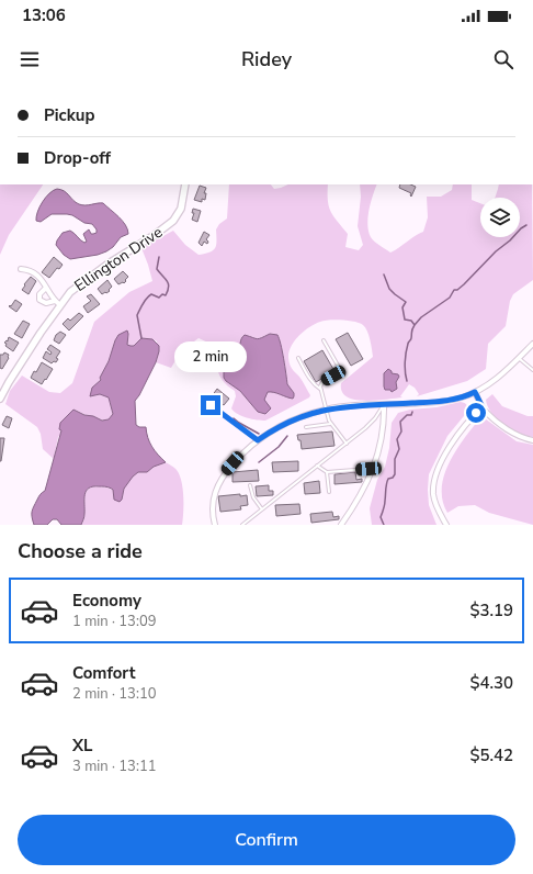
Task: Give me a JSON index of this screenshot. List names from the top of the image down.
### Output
{
  "streets": {
    "street": ["Ellington Drive"]
  },
  "page": {
    "status": "13:06",
    "header": "Ridey",
    "banner": ["Pickup", "Drop-off"],
    "bubble": "2 min",
    "heading": "Choose a ride",
    "list": [
      {
        "name": "Economy",
        "note": "1 min · 13:09",
        "value": "$3.19"
      },
      {
        "name": "Comfort",
        "note": "2 min · 13:10",
        "value": "$4.30"
      },
      {
        "name": "XL",
        "note": "3 min · 13:11",
        "value": "$5.42"
      }
    ],
    "buttons": "Confirm"
  }
}
